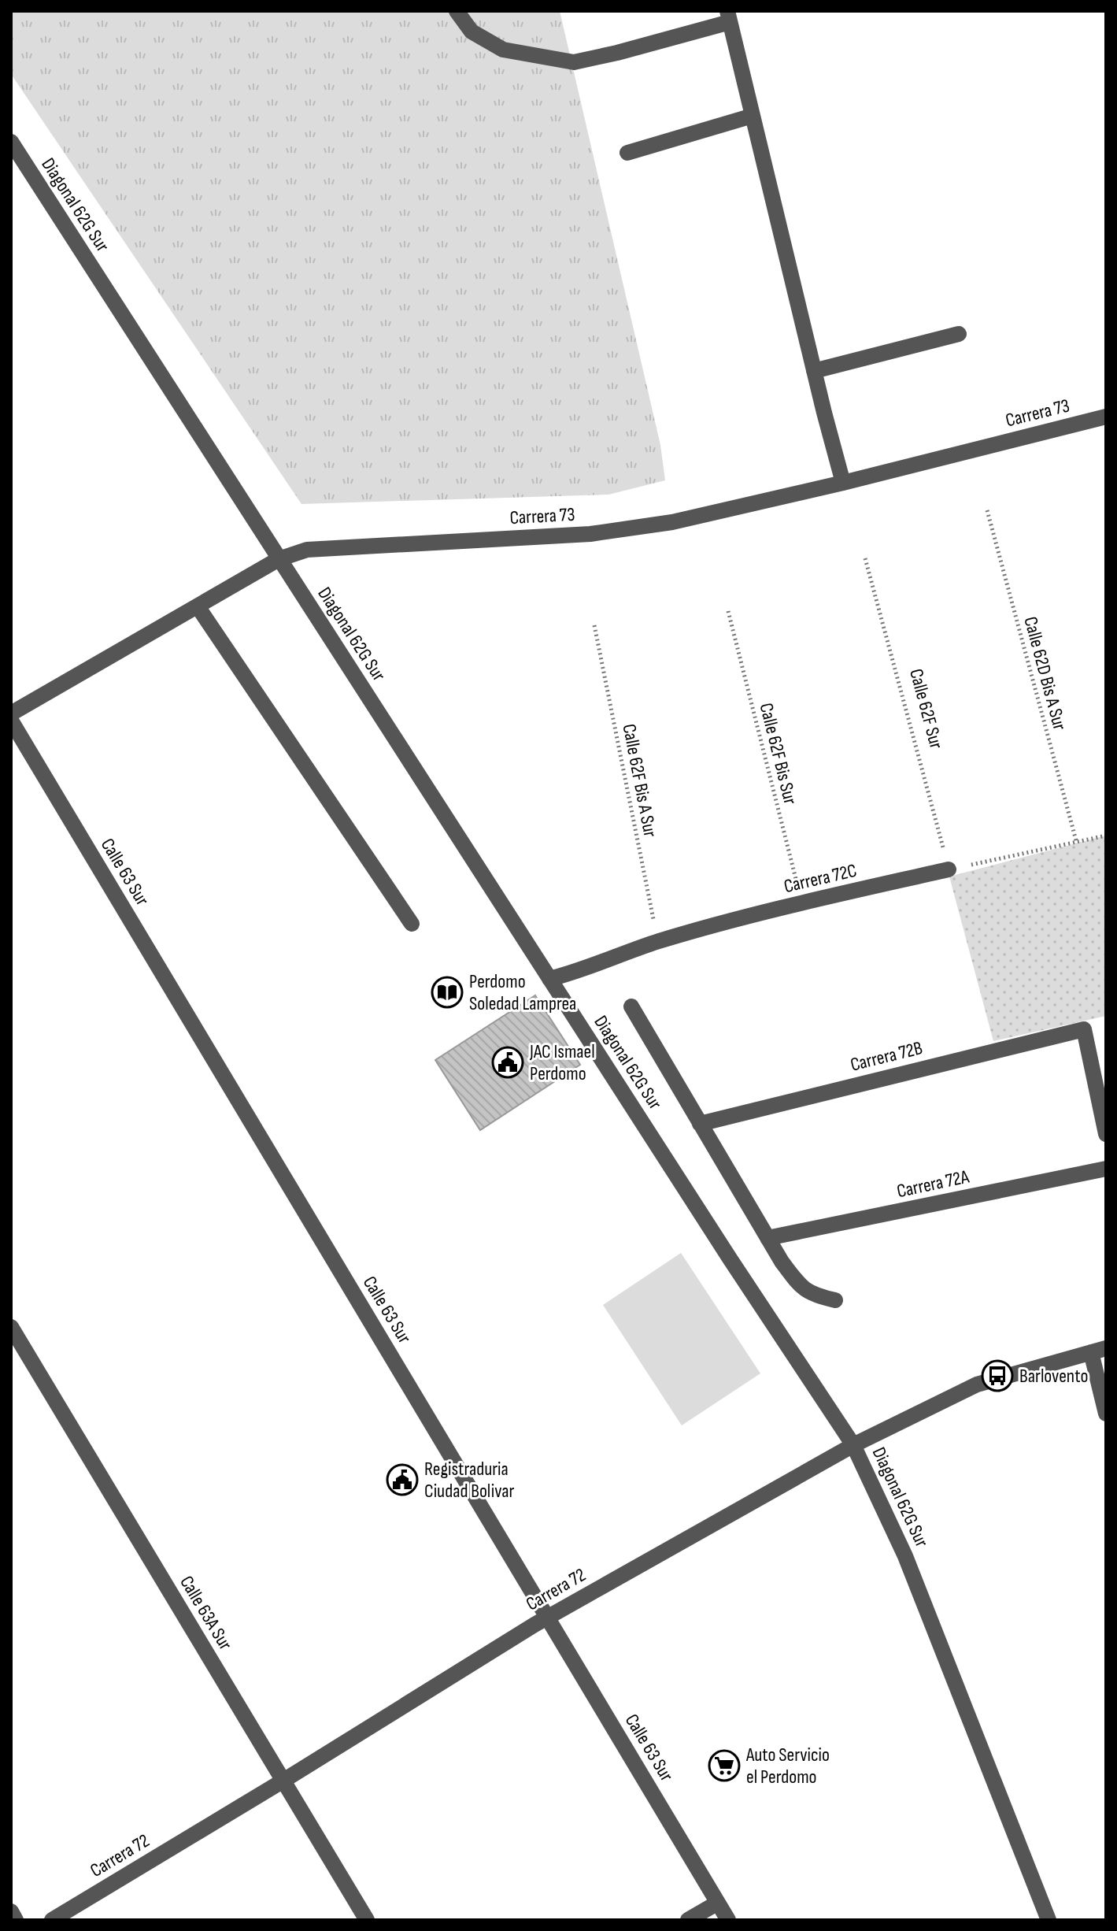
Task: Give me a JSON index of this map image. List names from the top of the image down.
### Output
{
  "streets": {
    "street": [
      "Diagonal 62G Sur",
      "Carrera 73",
      "Calle 63 Sur",
      "Carrera 72C",
      "Carrera 72B",
      "Carrera 72A",
      "Carrera 72",
      "Calle 63A Sur"
    ],
    "path": [
      "Calle 62D Bis A Sur",
      "Calle 62F Sur",
      "Calle 62F Bis Sur",
      "Calle 62F Bis A Sur"
    ]
  },
  "crossings": [
    ["Diagonal 62G Sur", "Carrera 73"],
    ["Diagonal 62G Sur", "Carrera 72C"],
    ["Diagonal 62G Sur", "Carrera 72"],
    ["Calle 62F Sur", "Carrera 72C"],
    ["Calle 62F Bis Sur", "Carrera 72C"],
    ["Calle 62F Bis A Sur", "Carrera 72C"],
    ["Calle 63 Sur", "Carrera 72"],
    ["Carrera 72", "Calle 63A Sur"]
  ],
  "places": {
    "library": ["Perdomo Soledad Lamprea"],
    "public building": ["JAC Ismael Perdomo", "Registraduria Ciudad Bolivar"],
    "bus stop": ["Barlovento"],
    "supermarket": ["Auto Servicio el Perdomo"]
  }
}
